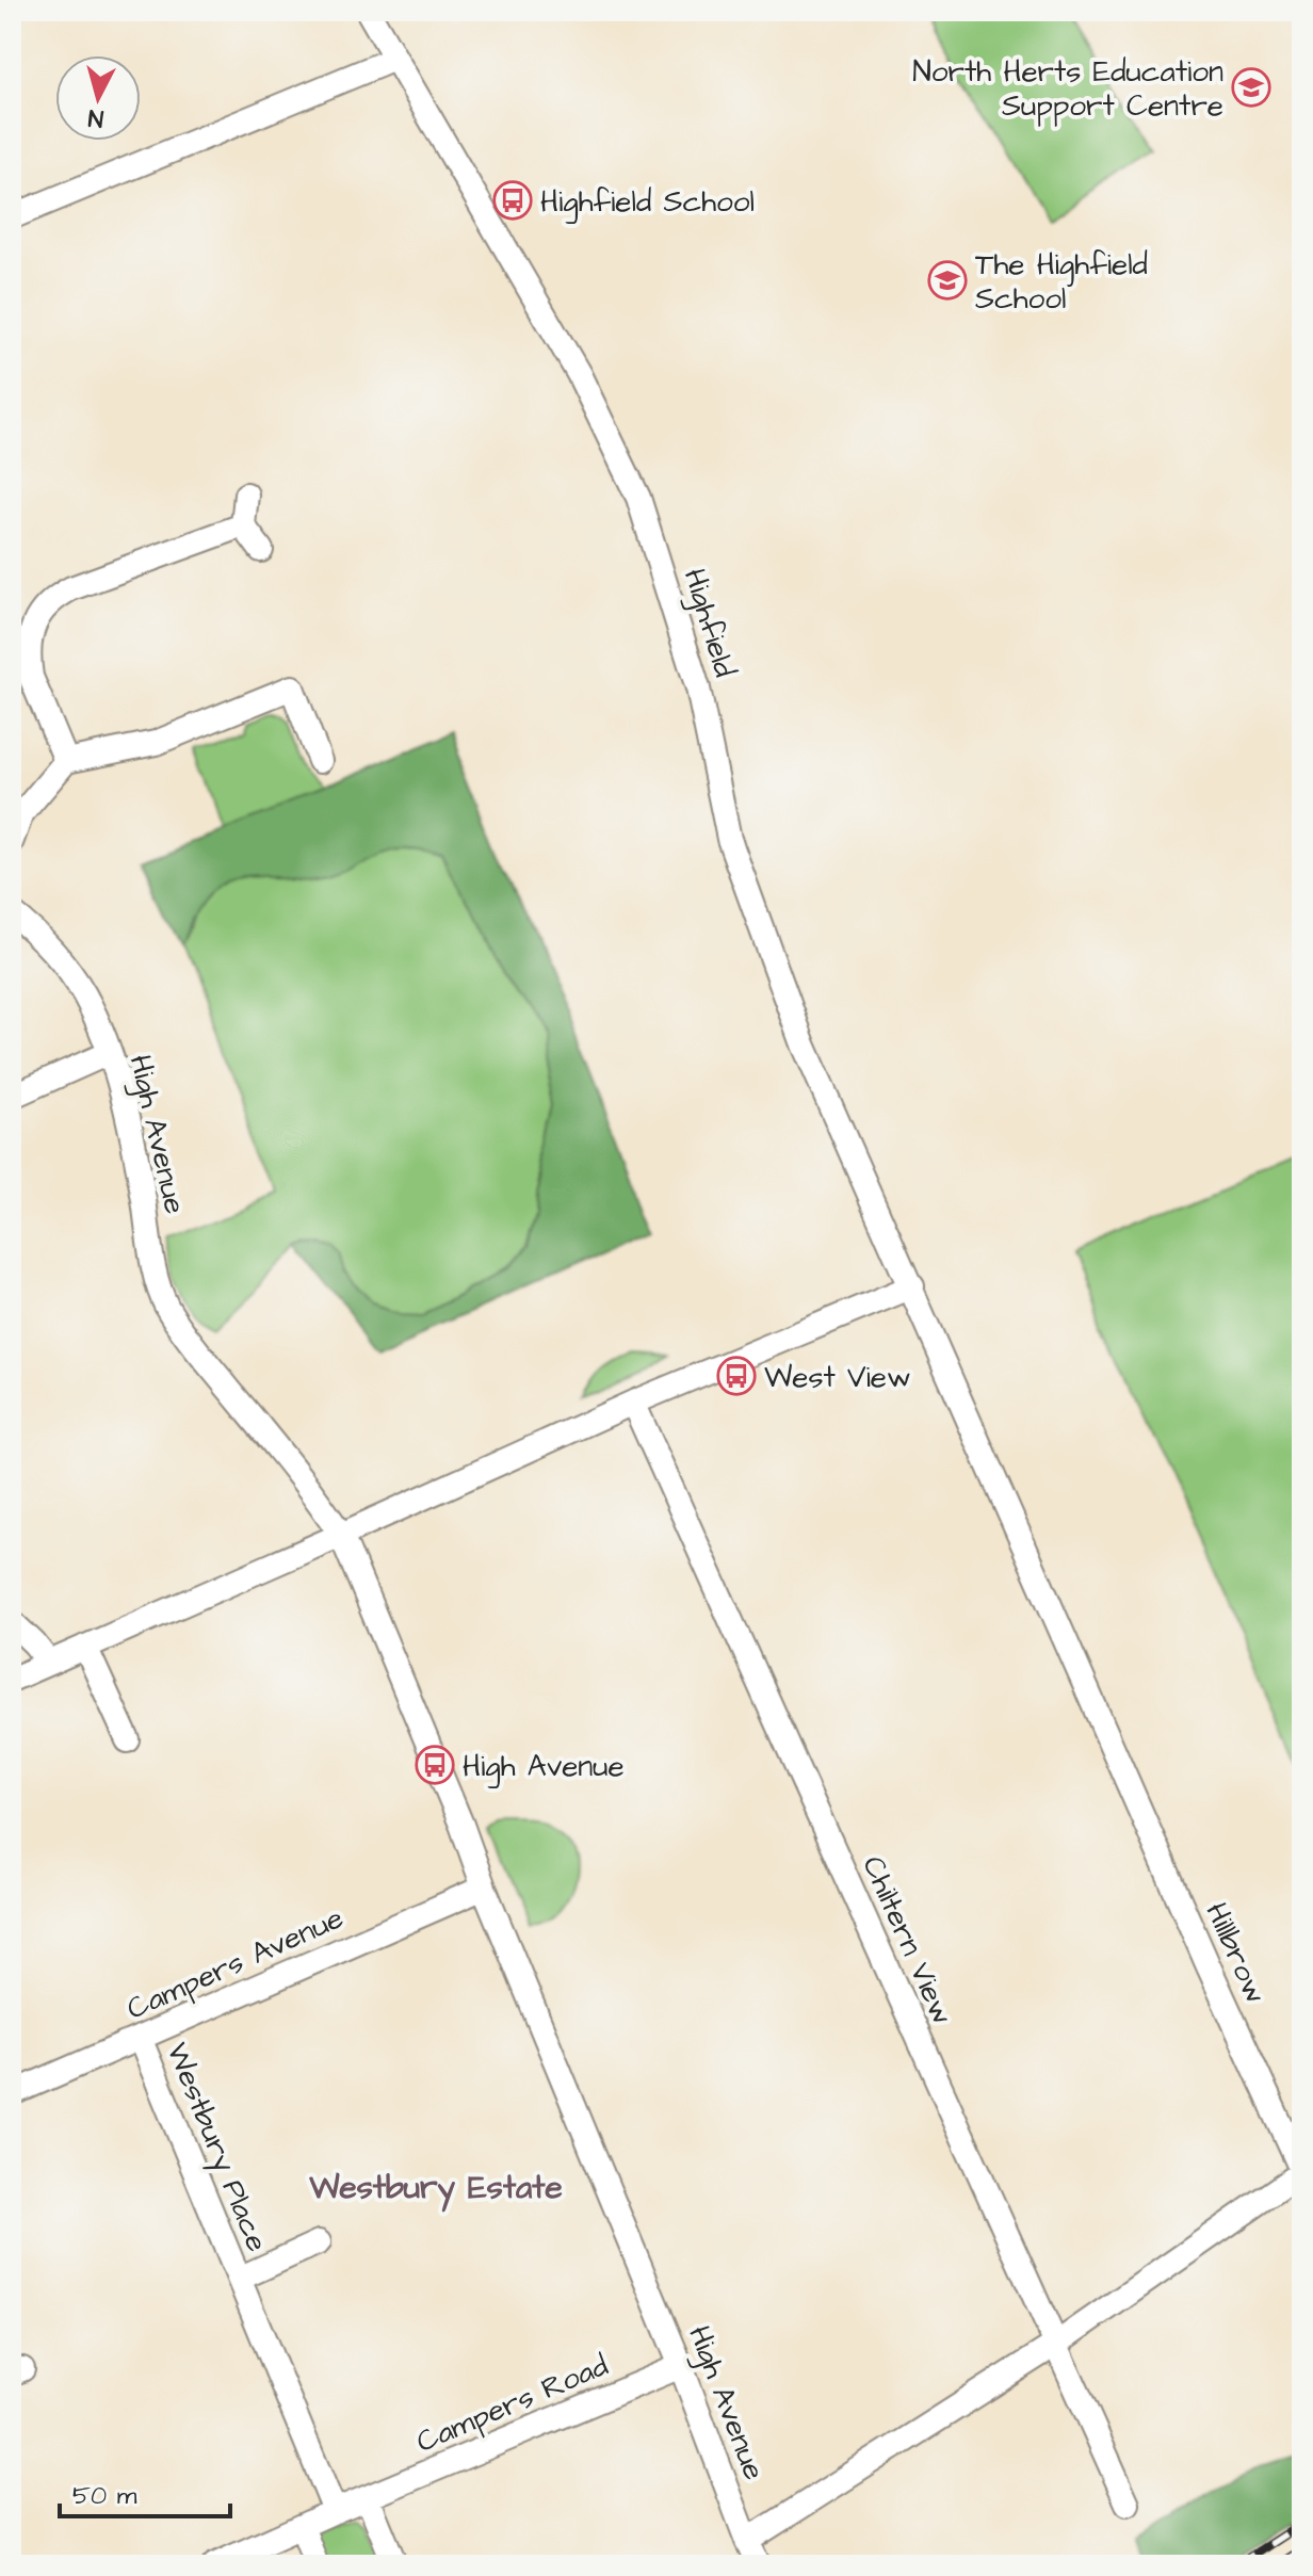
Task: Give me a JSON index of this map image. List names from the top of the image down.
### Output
{
  "streets": {
    "street": [
      "Highfield",
      "High Avenue",
      "Chiltern View",
      "Hillbrow",
      "Campers Avenue",
      "Westbury Place",
      "Campers Road"
    ]
  },
  "crossings": [
    ["Highfield", "Hillbrow"],
    ["High Avenue", "Hillbrow"],
    ["High Avenue", "Campers Avenue"],
    ["High Avenue", "Campers Road"],
    ["Chiltern View", "Hillbrow"],
    ["Campers Avenue", "Westbury Place"],
    ["Westbury Place", "Campers Road"]
  ],
  "districts": ["Westbury Estate"],
  "places": {
    "school or university": ["North Herts Education Support Centre", "The Highfield School"],
    "bus stop": ["Highfield School", "West View", "High Avenue"]
  },
  "scale_bar": "50 m",
  "north": "bottom"
}
